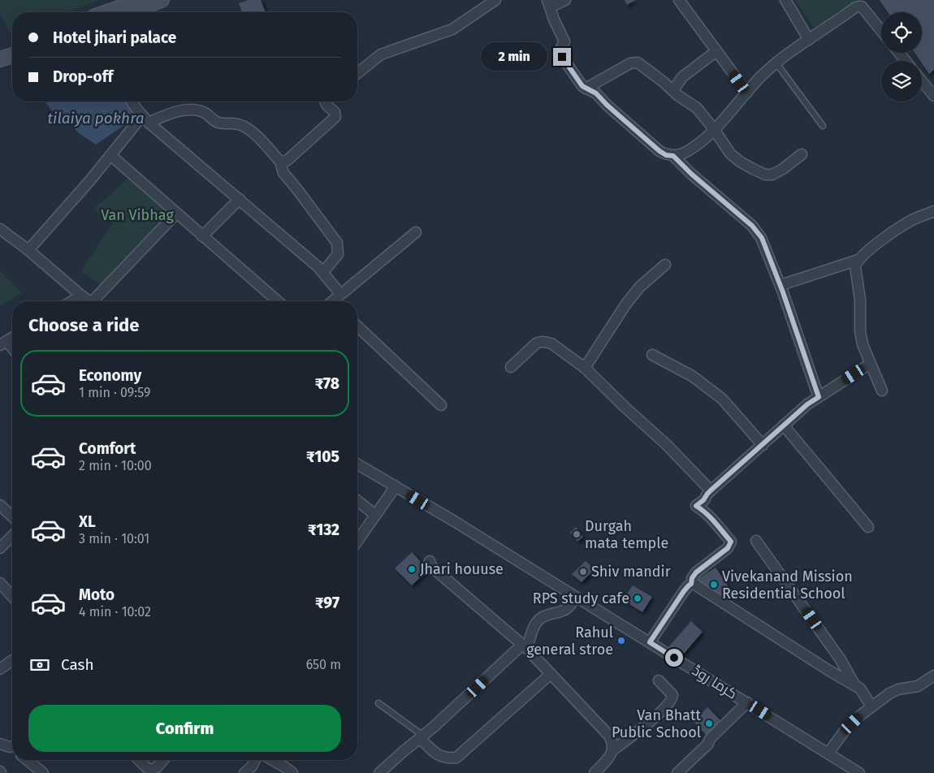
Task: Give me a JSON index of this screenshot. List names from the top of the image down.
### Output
{
  "streets": {
    "street": ["کرما روڈ"]
  },
  "water": ["tilaiya pokhra"],
  "parks": ["Van Vibhag"],
  "places": [
    "Durgah mata temple",
    "Jhari houuse",
    "Shiv mandir",
    "Vivekanand Mission Residential School",
    "RPS study cafe",
    "Rahul general stroe",
    "Van Bhatt Public School"
  ],
  "page": {
    "banner": ["Hotel jhari palace", "Drop-off"],
    "bubble": "2 min",
    "heading": "Choose a ride",
    "list": [
      {
        "name": "Economy",
        "note": "1 min · 09:59",
        "value": "₹78"
      },
      {
        "name": "Comfort",
        "note": "2 min · 10:00",
        "value": "₹105"
      },
      {
        "name": "XL",
        "note": "3 min · 10:01",
        "value": "₹132"
      },
      {
        "name": "Moto",
        "note": "4 min · 10:02",
        "value": "₹97"
      }
    ],
    "pay": ["Cash", "650 m"],
    "buttons": "Confirm"
  }
}
